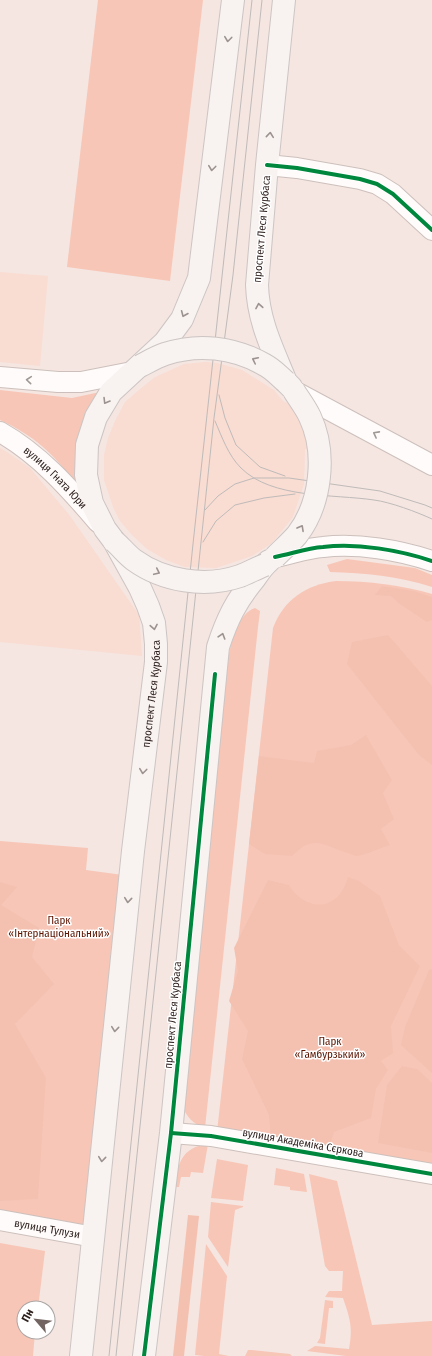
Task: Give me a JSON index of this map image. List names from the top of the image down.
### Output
{
  "streets": {
    "main road": ["проспект Леся Курбаса"],
    "street": ["вулиця Гната Юри", "вулиця Академіка Сєркова", "вулиця Тулузи"]
  },
  "crossings": [
    ["проспект Леся Курбаса", "вулиця Гната Юри"],
    ["проспект Леся Курбаса", "вулиця Академіка Сєркова"],
    ["проспект Леся Курбаса", "вулиця Тулузи"]
  ],
  "parks": ["Парк «Інтернаціональний»", "Парк «Гамбурзький»"],
  "north": "top left"
}
